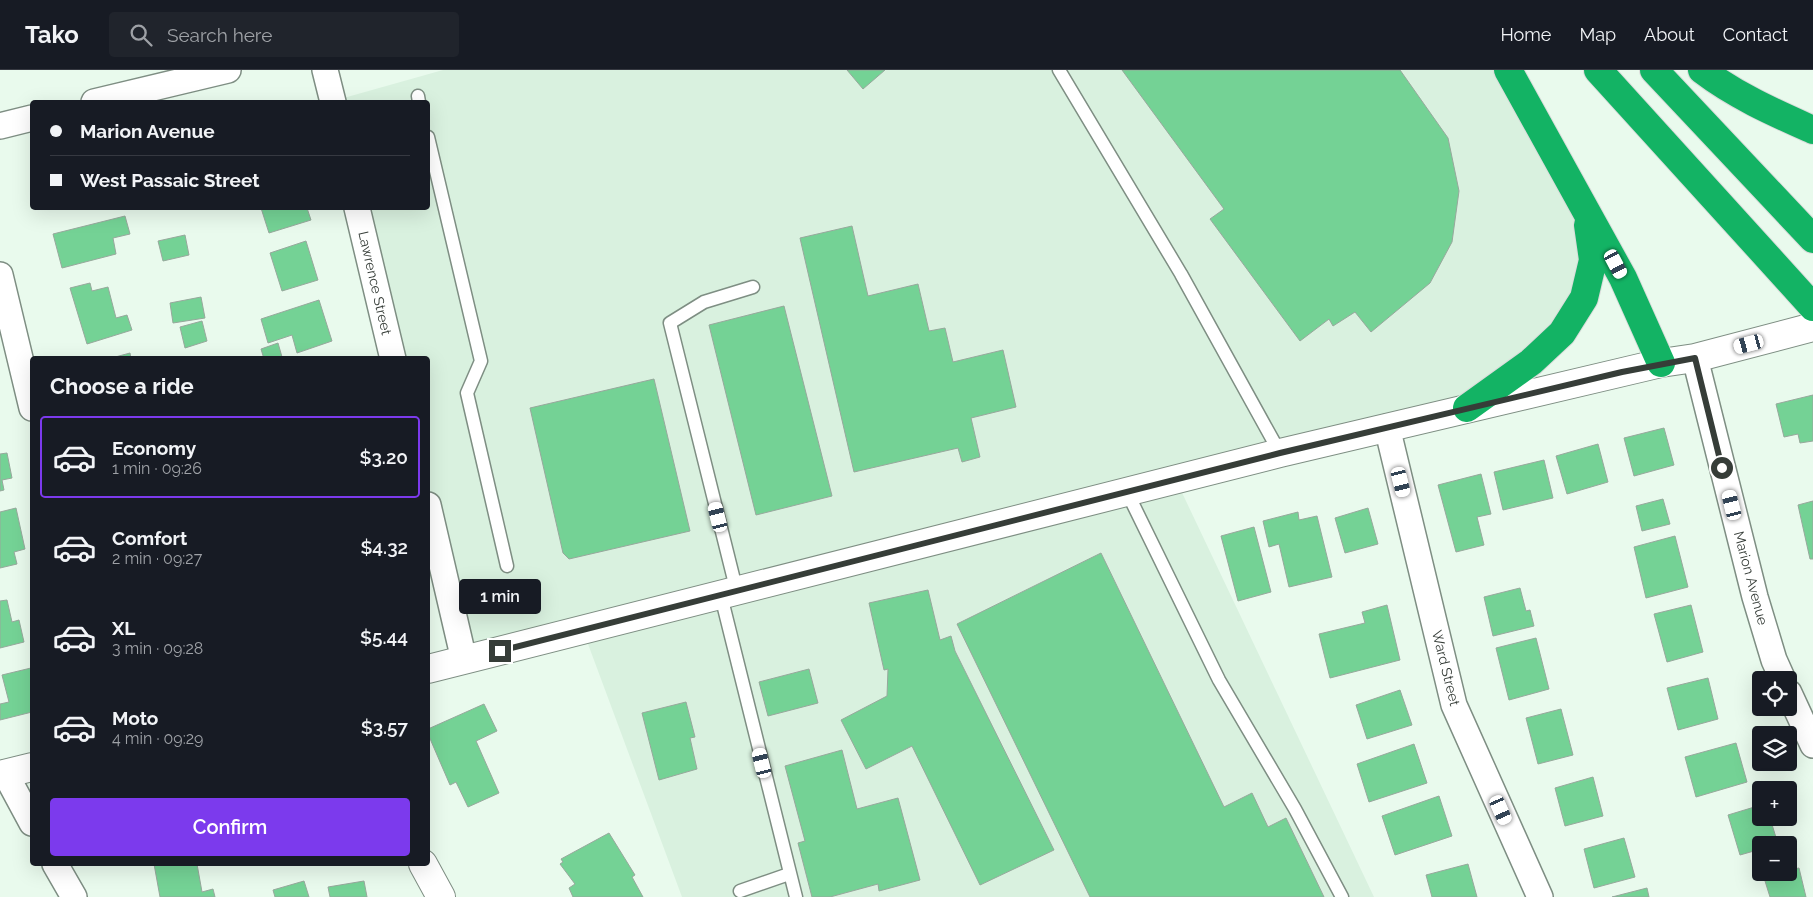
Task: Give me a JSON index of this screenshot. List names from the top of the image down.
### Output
{
  "streets": {
    "street": ["Lawrence Street", "Marion Avenue", "Ward Street"]
  },
  "page": {
    "header": "Tako",
    "search": "Search here",
    "nav": [
      "Home",
      "Map",
      "About",
      "Contact"
    ],
    "banner": ["Marion Avenue", "West Passaic Street"],
    "heading": "Choose a ride",
    "list": [
      {
        "name": "Economy",
        "note": "1 min · 09:26",
        "value": "$3.20"
      },
      {
        "name": "Comfort",
        "note": "2 min · 09:27",
        "value": "$4.32"
      },
      {
        "name": "XL",
        "note": "3 min · 09:28",
        "value": "$5.44"
      },
      {
        "name": "Moto",
        "note": "4 min · 09:29",
        "value": "$3.57"
      }
    ],
    "bubble": "1 min",
    "map_buttons": ["+", "−"],
    "buttons": "Confirm"
  }
}
